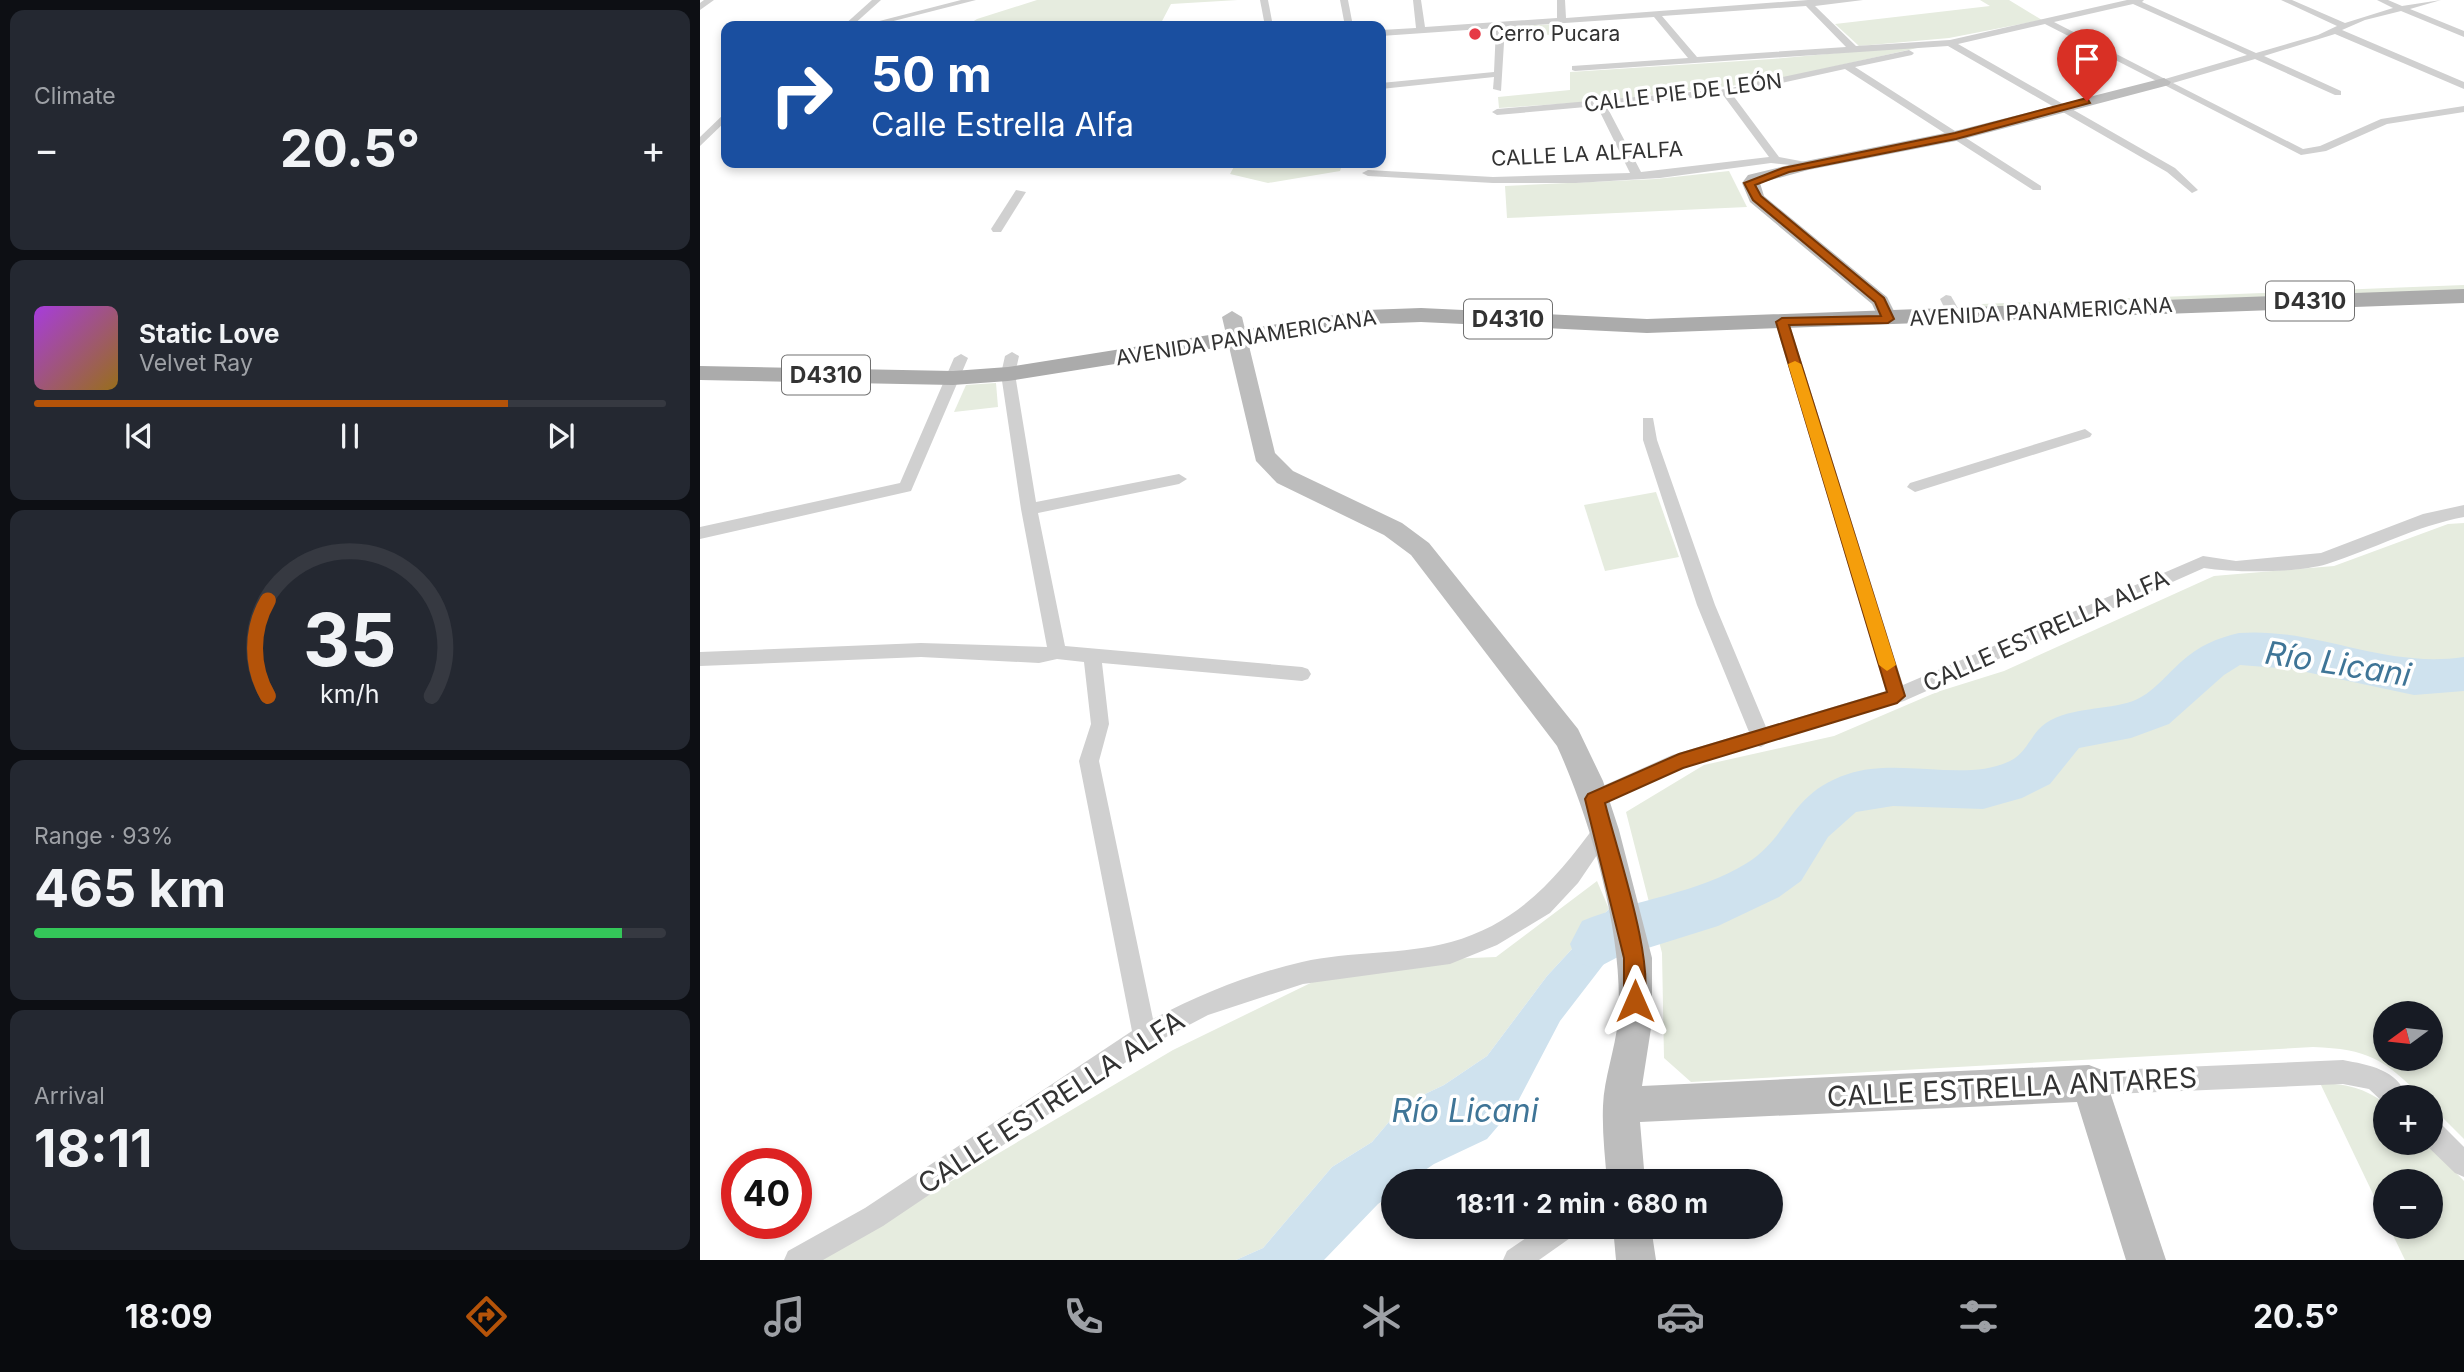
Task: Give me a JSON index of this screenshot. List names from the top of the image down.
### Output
{
  "streets": {
    "main road": ["D4310", "AVENIDA PANAMERICANA"],
    "street": [
      "CALLE PIE DE LEÓN",
      "CALLE LA ALFALFA",
      "CALLE ESTRELLA ALFA",
      "CALLE ESTRELLA ANTARES"
    ]
  },
  "crossings": [
    ["CALLE LA ALFALFA", "AVENIDA PANAMERICANA"]
  ],
  "water": ["Río Licani"],
  "places": ["Cerro Pucara"],
  "north": "left",
  "page": {
    "tile": [
      "Climate",
      ["Range · 93%", "465 km"],
      ["Arrival", "18:11"]
    ],
    "turn": ["50 m", "Calle Estrella Alfa"],
    "heat": ["−", "20.5°", "+"],
    "song": ["Static Love", "Velvet Ray"],
    "map_buttons": ["+", "−"],
    "limit": "40",
    "trip": "18:11 · 2 min · 680 m",
    "tabs": ["18:09", "20.5°"],
    "gauge": ["35", "km/h"]
  }
}
